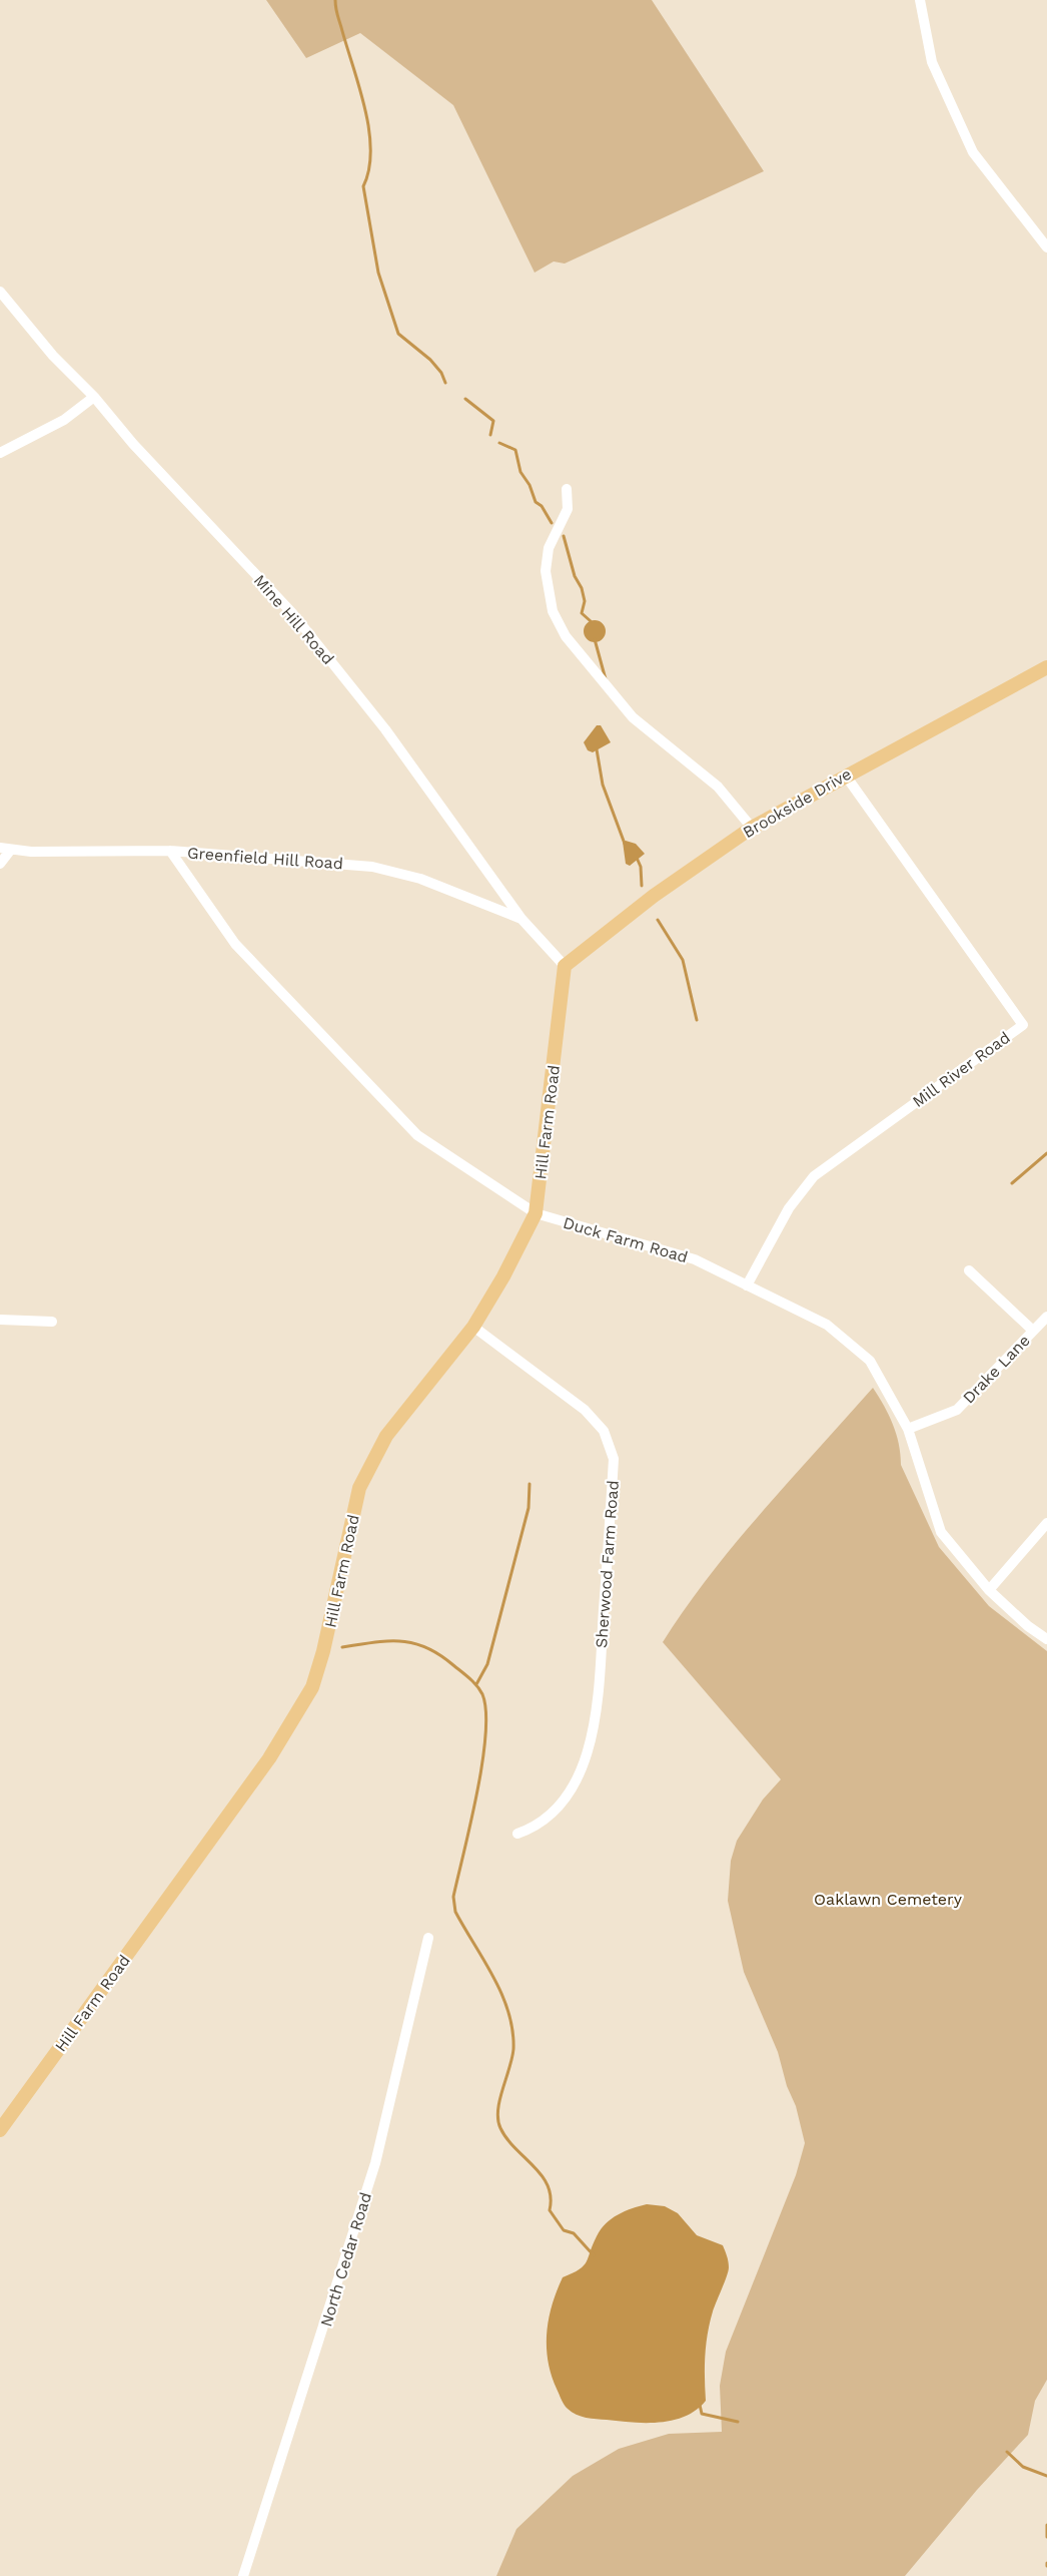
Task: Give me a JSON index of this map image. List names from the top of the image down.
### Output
{
  "streets": {
    "main road": ["Brookside Drive", "Hill Farm Road"],
    "street": [
      "Mine Hill Road",
      "Greenfield Hill Road",
      "Mill River Road",
      "Duck Farm Road",
      "Drake Lane",
      "Sherwood Farm Road",
      "North Cedar Road"
    ]
  },
  "crossings": [
    ["Mine Hill Road", "Brookside Drive"],
    ["Mine Hill Road", "Greenfield Hill Road"],
    ["Mine Hill Road", "Hill Farm Road"],
    ["Brookside Drive", "Mill River Road"],
    ["Brookside Drive", "Hill Farm Road"],
    ["Greenfield Hill Road", "Duck Farm Road"],
    ["Mill River Road", "Duck Farm Road"],
    ["Hill Farm Road", "Duck Farm Road"],
    ["Hill Farm Road", "Sherwood Farm Road"],
    ["Duck Farm Road", "Drake Lane"]
  ],
  "parks": ["Oaklawn Cemetery"]
}
